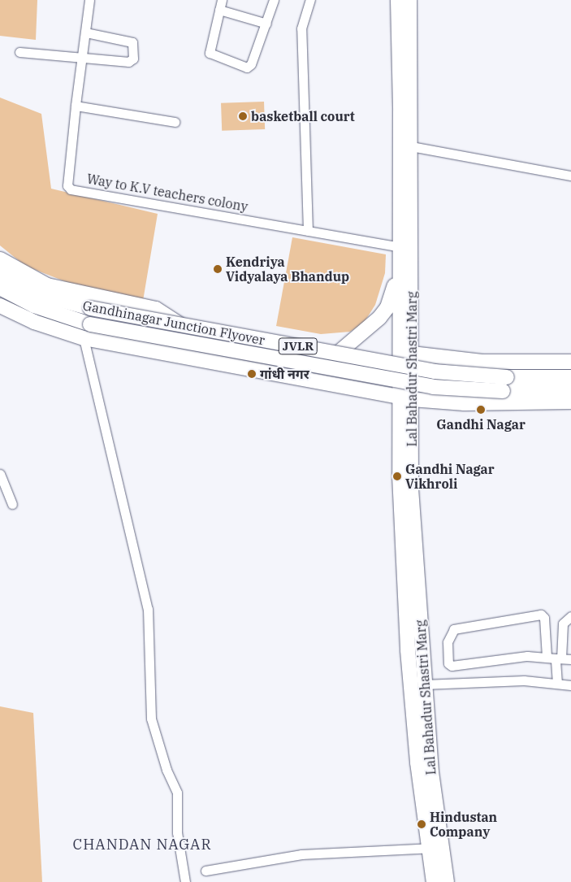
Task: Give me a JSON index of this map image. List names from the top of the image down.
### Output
{
  "streets": {
    "main road": ["Gandhinagar Junction Flyover", "JVLR", "Lal Bahadur Shastri Marg"],
    "street": ["Way to K.V teachers colony"]
  },
  "crossings": [
    ["Way to K.V teachers colony", "Lal Bahadur Shastri Marg"]
  ],
  "districts": ["CHANDAN NAGAR"],
  "places": [
    "basketball court",
    "Kendriya Vidyalaya Bhandup",
    "गांधी नगर",
    "Gandhi Nagar",
    "Gandhi Nagar Vikhroli",
    "Hindustan Company"
  ]
}
